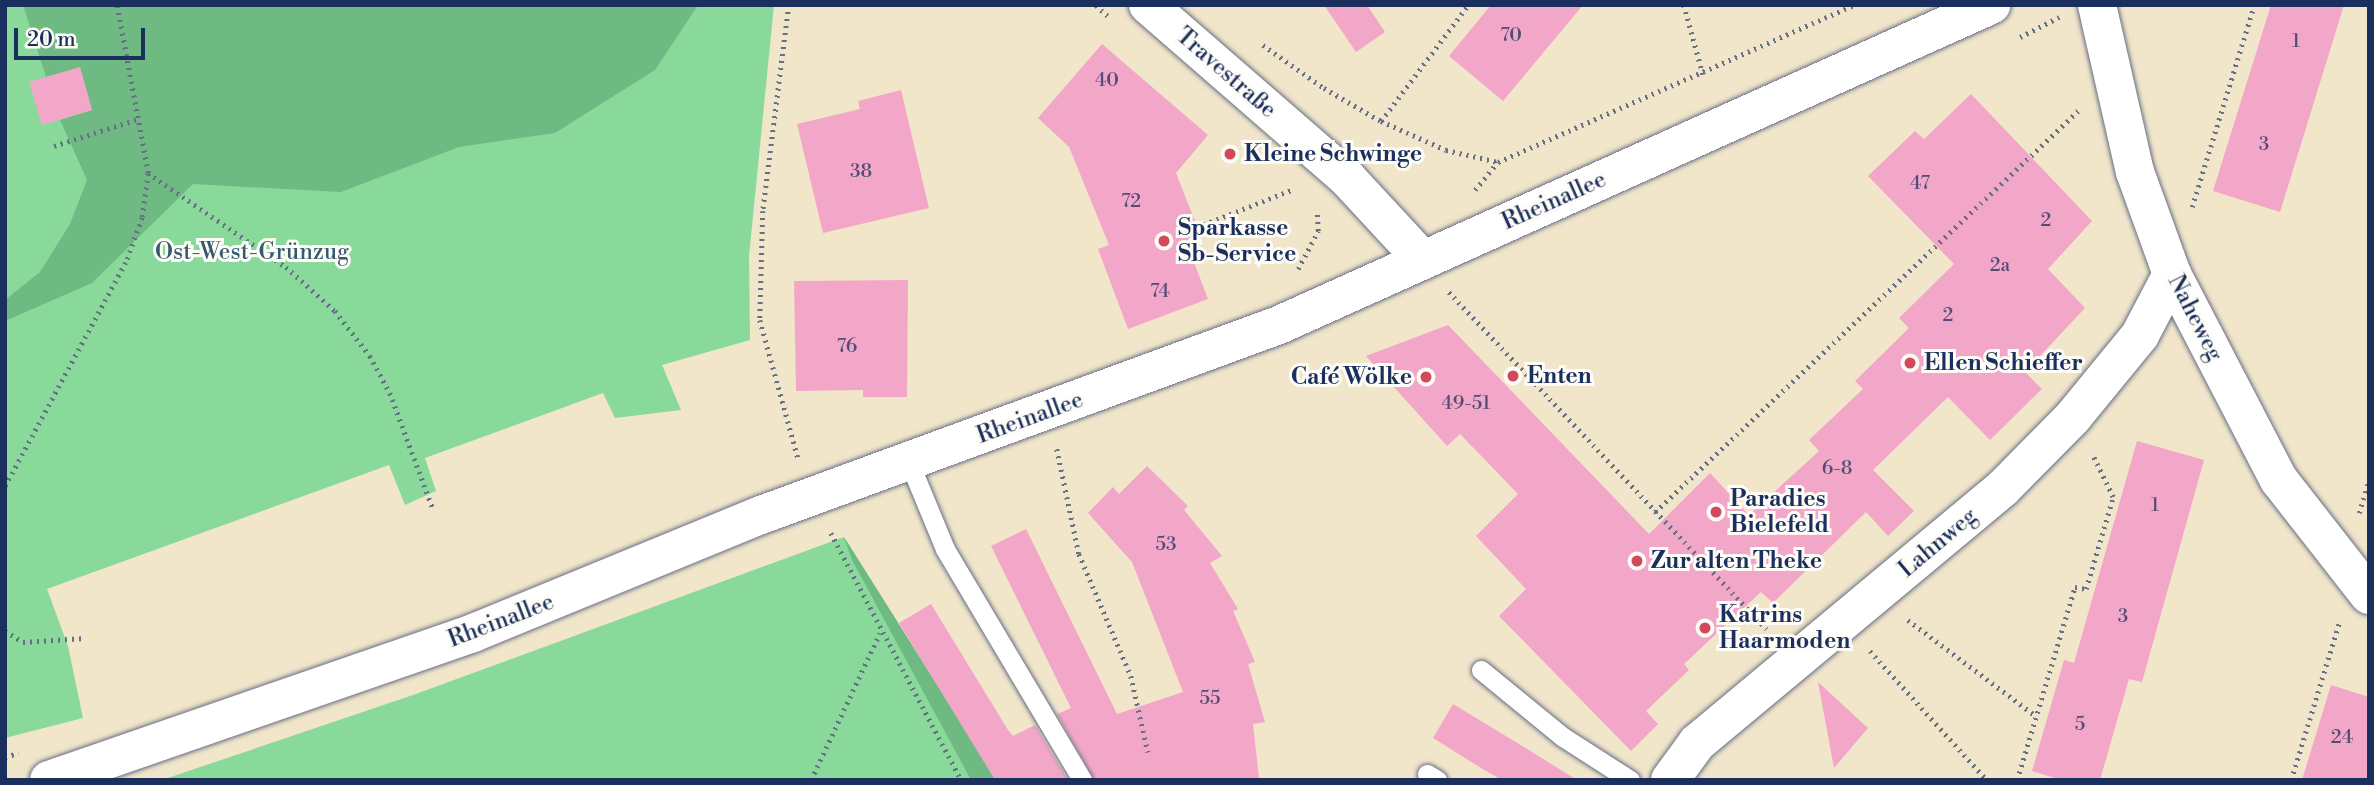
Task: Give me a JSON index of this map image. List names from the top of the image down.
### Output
{
  "streets": {
    "street": [
      "Travestraße",
      "Rheinallee",
      "Naheweg",
      "Lahnweg"
    ]
  },
  "crossings": [
    ["Travestraße", "Rheinallee"],
    ["Naheweg", "Lahnweg"]
  ],
  "parks": ["Ost-West-Grünzug"],
  "places": [
    "Kleine Schwinge",
    "Sparkasse Sb-Service",
    "Ellen Schieffer",
    "Enten",
    "Café Wölke",
    "Paradies Bielefeld",
    "Zur alten Theke",
    "Katrins Haarmoden"
  ],
  "house_numbers": [
    "70",
    "1",
    "40",
    "3",
    "38",
    "47",
    "72",
    "2",
    "2a",
    "74",
    "2",
    "76",
    "49-51",
    "6-8",
    "1",
    "53",
    "3",
    "55",
    "5",
    "24"
  ],
  "scale_bar": "20 m"
}
